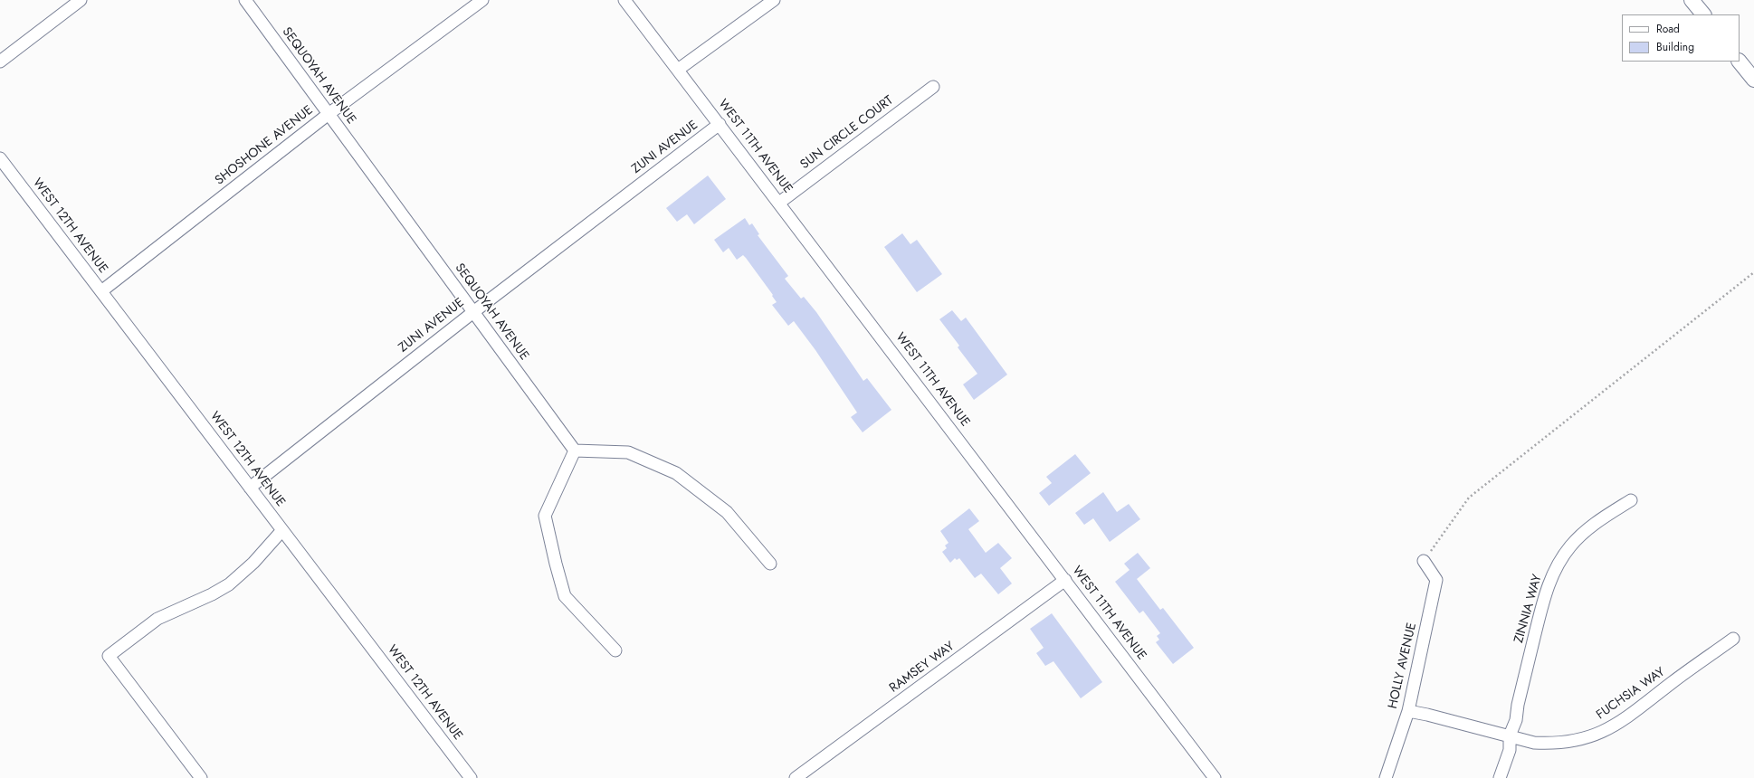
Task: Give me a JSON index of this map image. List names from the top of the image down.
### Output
{
  "streets": {
    "street": [
      "SEQUOYAH AVENUE",
      "SUN CIRCLE COURT",
      "SHOSHONE AVENUE",
      "WEST 11TH AVENUE",
      "ZUNI AVENUE",
      "WEST 12TH AVENUE",
      "ZINNIA WAY",
      "HOLLY AVENUE",
      "RAMSEY WAY",
      "FUCHSIA WAY"
    ]
  },
  "crossings": [
    ["SEQUOYAH AVENUE", "SHOSHONE AVENUE"],
    ["SEQUOYAH AVENUE", "ZUNI AVENUE"],
    ["SUN CIRCLE COURT", "WEST 11TH AVENUE"],
    ["SHOSHONE AVENUE", "WEST 12TH AVENUE"],
    ["WEST 11TH AVENUE", "ZUNI AVENUE"],
    ["WEST 11TH AVENUE", "RAMSEY WAY"],
    ["ZUNI AVENUE", "WEST 12TH AVENUE"],
    ["ZINNIA WAY", "FUCHSIA WAY"],
    ["HOLLY AVENUE", "FUCHSIA WAY"]
  ],
  "legend": ["Road", "Building"]
}
